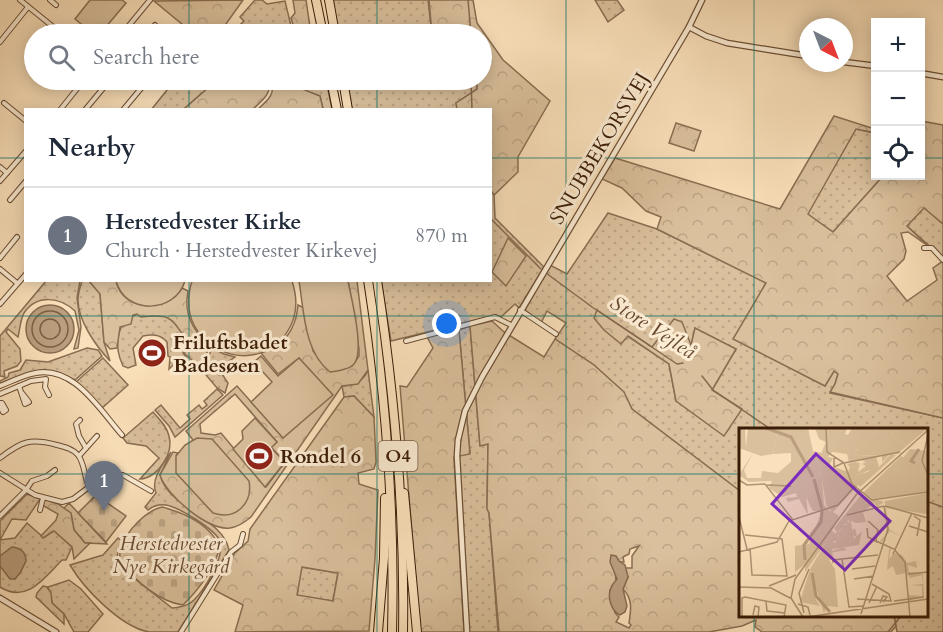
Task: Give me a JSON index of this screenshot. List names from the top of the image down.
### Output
{
  "streets": {
    "highway": ["O4"],
    "street": ["SNUBBEKORSVEJ"]
  },
  "water": ["Store Vejleå"],
  "parks": ["Herstedvester Nye Kirkegård"],
  "places": {
    "sports": ["Friluftsbadet Badesøen", "Rondel 6"]
  },
  "north": "bottom right",
  "page": {
    "map_buttons": ["+", "−"],
    "search": "Search here",
    "heading": "Nearby",
    "list": [
      {
        "mark": "1",
        "name": "Herstedvester Kirke",
        "note": "Church · Herstedvester Kirkevej",
        "value": "870 m"
      }
    ],
    "pins": "1"
  }
}
